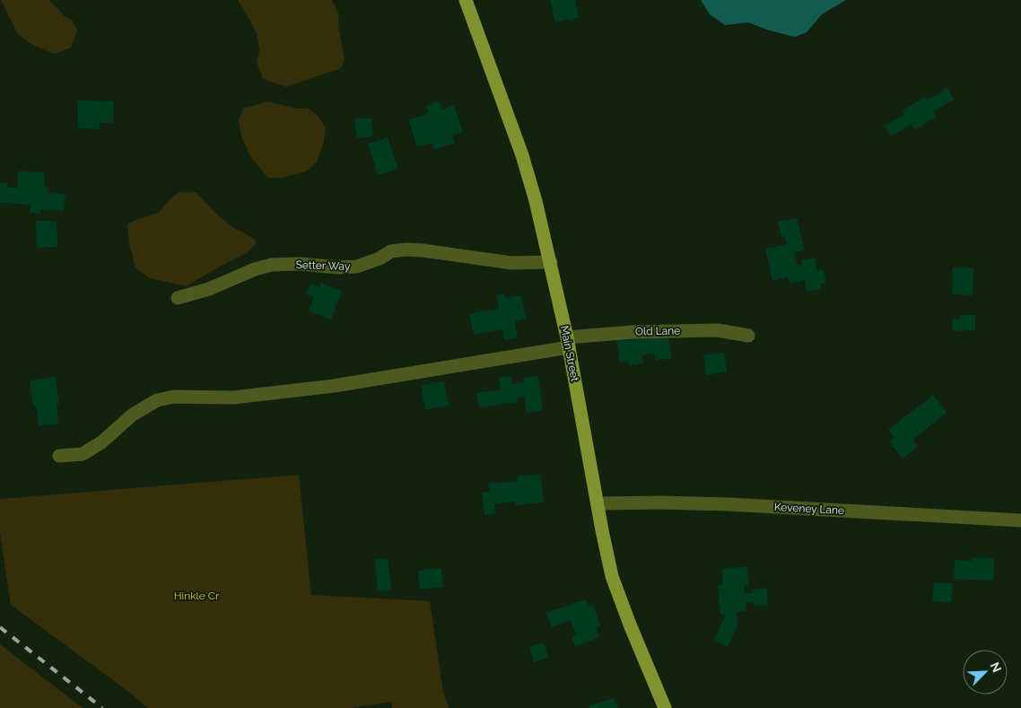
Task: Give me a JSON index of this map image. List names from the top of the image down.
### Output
{
  "streets": {
    "main road": ["Main Street"],
    "street": ["Setter Way", "Old Lane", "Keveney Lane"]
  },
  "crossings": [
    ["Setter Way", "Main Street"],
    ["Old Lane", "Main Street"],
    ["Main Street", "Keveney Lane"]
  ],
  "parks": ["Hinkle Cr"],
  "north": "top right"
}
